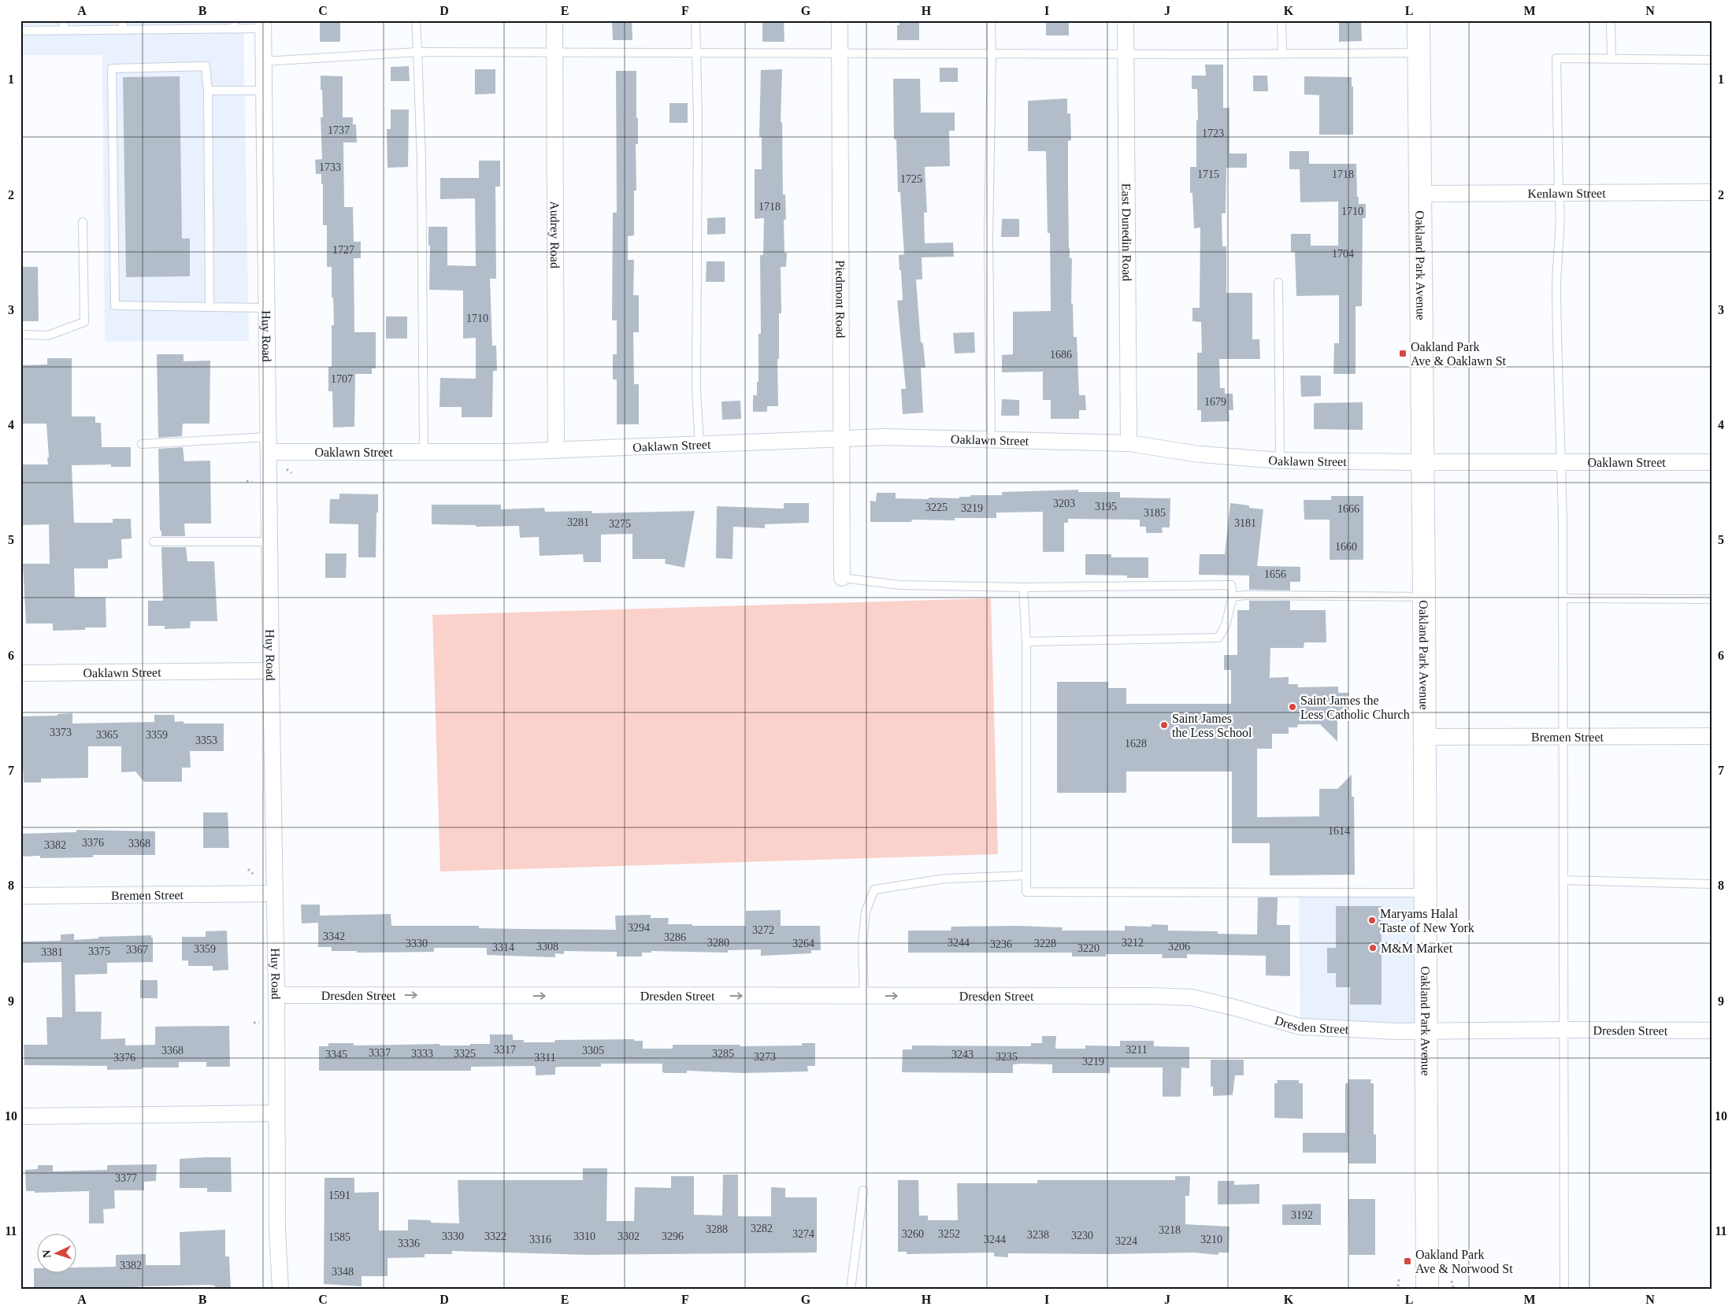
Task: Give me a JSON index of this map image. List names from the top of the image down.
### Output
{
  "streets": {
    "main road": ["Oakland Park Avenue"],
    "street": [
      "Kenlawn Street",
      "East Dunedin Road",
      "Audrey Road",
      "Piedmont Road",
      "Huy Road",
      "Oaklawn Street",
      "Bremen Street",
      "Dresden Street"
    ]
  },
  "crossings": [
    ["Kenlawn Street", "Oakland Park Avenue"],
    ["East Dunedin Road", "Oaklawn Street"],
    ["Audrey Road", "Oaklawn Street"],
    ["Oakland Park Avenue", "Oaklawn Street"],
    ["Oakland Park Avenue", "Bremen Street"],
    ["Oakland Park Avenue", "Dresden Street"],
    ["Piedmont Road", "Oaklawn Street"],
    ["Huy Road", "Oaklawn Street"],
    ["Huy Road", "Bremen Street"],
    ["Huy Road", "Dresden Street"]
  ],
  "one_way": ["Dresden Street"],
  "places": {
    "transit": ["Oakland Park Ave & Oaklawn St", "Oakland Park Ave & Norwood St"],
    "other": [
      "Saint James the Less Catholic Church",
      "Saint James the Less School",
      "Maryams Halal Taste of New York",
      "M&M Market"
    ]
  },
  "house_numbers": [
    "1737",
    "1723",
    "1733",
    "1715",
    "1718",
    "1725",
    "1718",
    "1710",
    "1727",
    "1704",
    "1710",
    "1686",
    "1707",
    "1679",
    "3203",
    "3195",
    "3225",
    "3219",
    "1666",
    "3185",
    "3281",
    "3181",
    "3275",
    "1660",
    "1656",
    "3373",
    "3365",
    "3359",
    "3353",
    "1628",
    "1614",
    "3376",
    "3368",
    "3382",
    "3294",
    "3272",
    "3342",
    "3286",
    "3280",
    "3244",
    "3212",
    "3330",
    "3264",
    "3228",
    "3236",
    "3308",
    "3206",
    "3314",
    "3220",
    "3359",
    "3367",
    "3375",
    "3381",
    "3317",
    "3211",
    "3368",
    "3305",
    "3337",
    "3333",
    "3325",
    "3285",
    "3345",
    "3243",
    "3273",
    "3235",
    "3376",
    "3311",
    "3219",
    "3377",
    "1591",
    "3192",
    "3282",
    "3288",
    "3218",
    "3274",
    "3260",
    "3252",
    "3238",
    "3230",
    "3330",
    "3322",
    "3310",
    "3302",
    "3296",
    "1585",
    "3316",
    "3244",
    "3210",
    "3224",
    "3336",
    "3382",
    "3348"
  ],
  "north": "left",
  "grid": {
    "columns": [
      "A",
      "B",
      "C",
      "D",
      "E",
      "F",
      "G",
      "H",
      "I",
      "J",
      "K",
      "L",
      "M",
      "N"
    ],
    "rows": [
      "1",
      "2",
      "3",
      "4",
      "5",
      "6",
      "7",
      "8",
      "9",
      "10",
      "11"
    ]
  }
}
